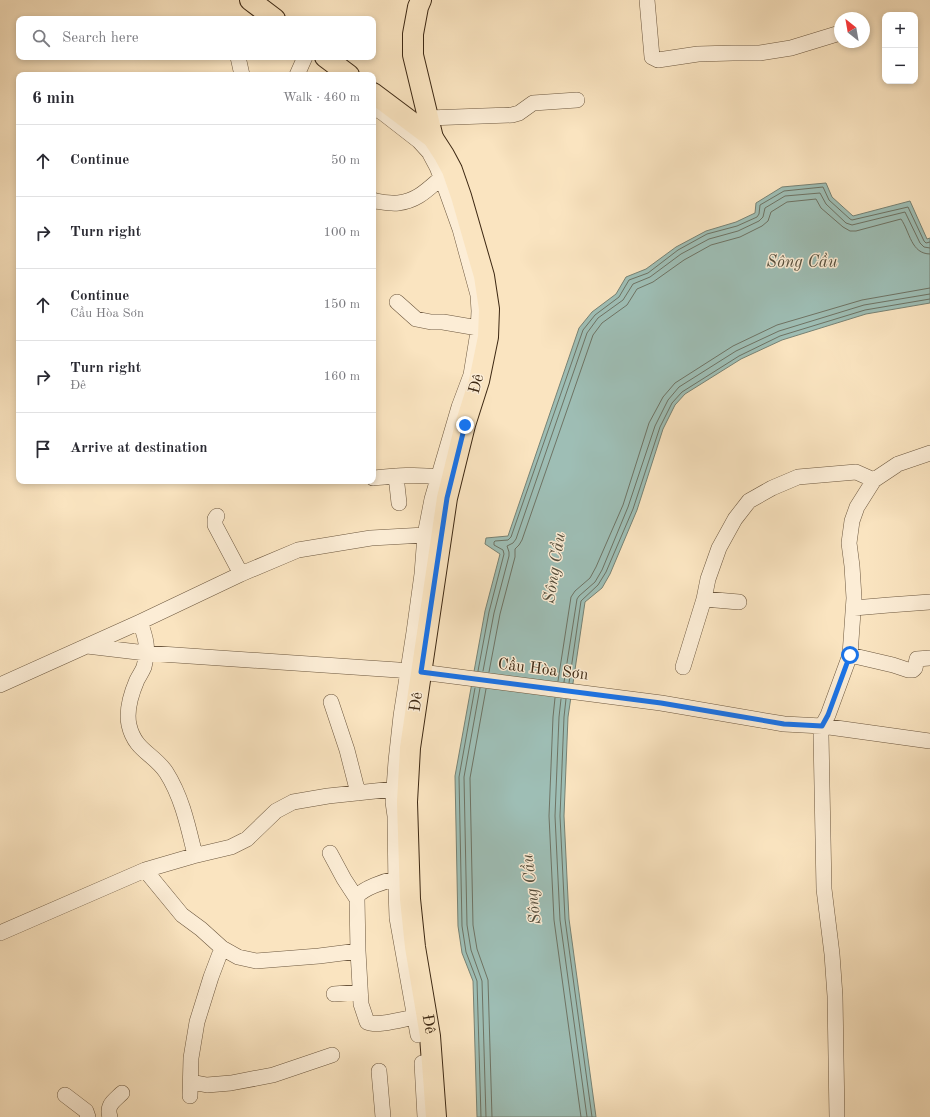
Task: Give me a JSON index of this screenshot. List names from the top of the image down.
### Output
{
  "streets": {
    "main road": ["Đê"],
    "street": ["Cầu Hòa Sơn"]
  },
  "crossings": [
    ["Đê", "Cầu Hòa Sơn"]
  ],
  "water": ["Sông Cầu"],
  "north": "top left",
  "page": {
    "map_buttons": ["+", "−"],
    "search": "Search here",
    "heading": ["6 min", "Walk · 460 m"],
    "list": [
      ["Continue", "50 m"],
      ["Turn right", "100 m"],
      ["Continue", "Cầu Hòa Sơn", "150 m"],
      ["Turn right", "Đê", "160 m"],
      "Arrive at destination"
    ]
  }
}
